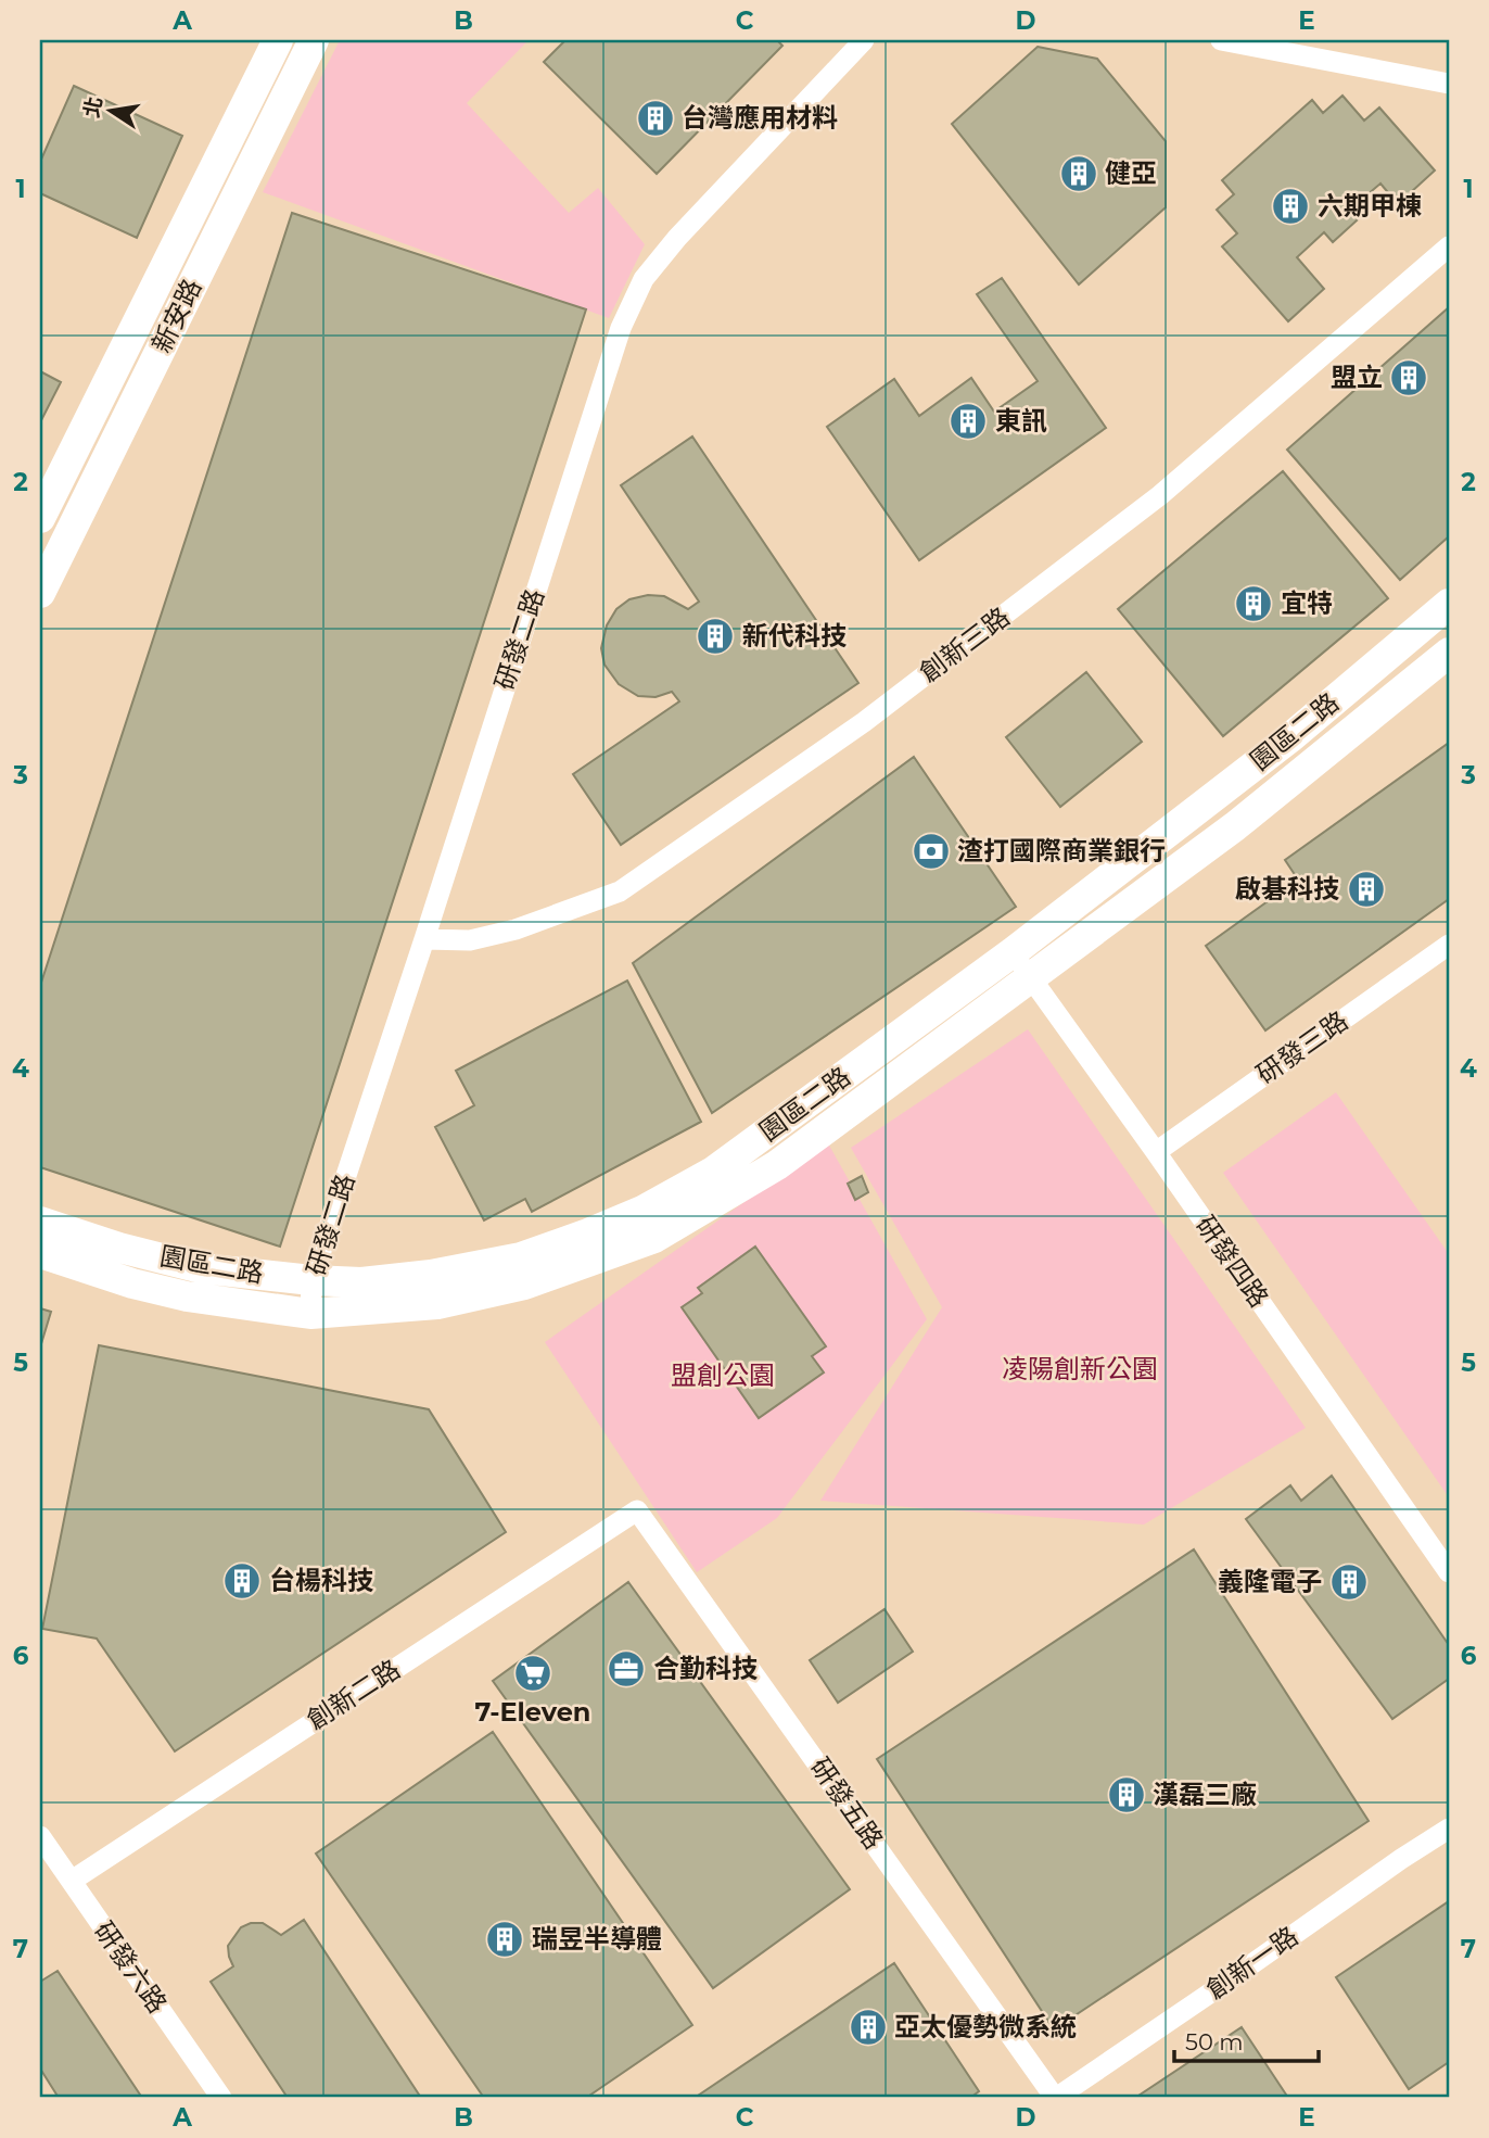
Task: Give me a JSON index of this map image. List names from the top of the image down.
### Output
{
  "streets": {
    "street": [
      "新安路",
      "研發二路",
      "創新三路",
      "園區二路",
      "研發三路",
      "研發四路",
      "創新二路",
      "研發五路",
      "創新一路",
      "研發六路"
    ]
  },
  "crossings": [
    ["研發二路", "創新三路"],
    ["研發二路", "園區二路"],
    ["園區二路", "研發四路"],
    ["研發三路", "研發四路"],
    ["創新二路", "研發五路"],
    ["創新二路", "研發六路"],
    ["研發五路", "創新一路"]
  ],
  "parks": ["凌陽創新公園", "盟創公園"],
  "places": {
    "building": [
      "台灣應用材料",
      "健亞",
      "六期甲棟",
      "盟立",
      "東訊",
      "宜特",
      "新代科技",
      "啟碁科技",
      "台楊科技",
      "義隆電子",
      "漢磊三廠",
      "瑞昱半導體",
      "亞太優勢微系統"
    ],
    "bank": ["渣打國際商業銀行"],
    "office": ["合勤科技"],
    "supermarket": ["7-Eleven"]
  },
  "scale_bar": "50 m",
  "north": "left",
  "grid": {
    "columns": [
      "A",
      "B",
      "C",
      "D",
      "E"
    ],
    "rows": [
      "1",
      "2",
      "3",
      "4",
      "5",
      "6",
      "7"
    ]
  }
}
